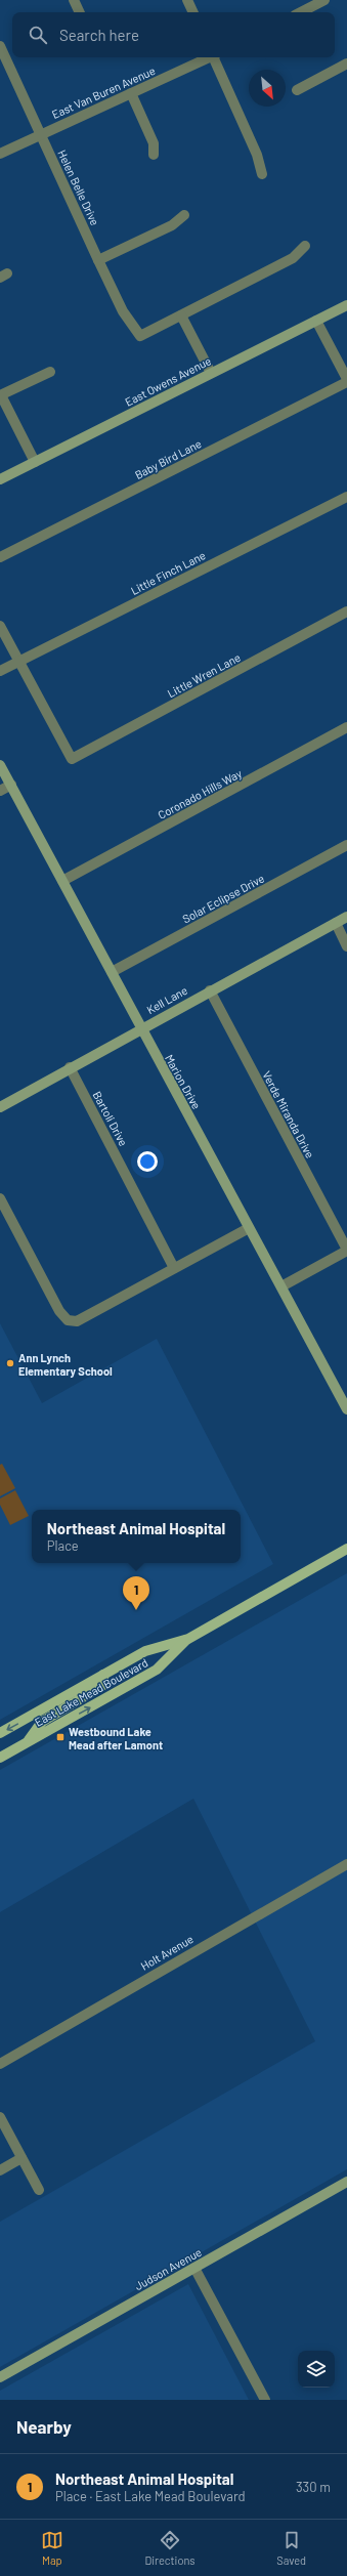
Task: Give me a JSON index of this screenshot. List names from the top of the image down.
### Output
{
  "streets": {
    "main road": ["East Lake Mead Boulevard"],
    "street": [
      "East Van Buren Avenue",
      "Helen Belle Drive",
      "East Owens Avenue",
      "Baby Bird Lane",
      "Little Finch Lane",
      "Little Wren Lane",
      "Coronado Hills Way",
      "Solar Eclipse Drive",
      "Kell Lane",
      "Marion Drive",
      "Verde Miranda Drive",
      "Bartoli Drive",
      "Holt Avenue",
      "Judson Avenue"
    ]
  },
  "crossings": [
    ["East Van Buren Avenue", "Helen Belle Drive"],
    ["Little Finch Lane", "Little Wren Lane"],
    ["Coronado Hills Way", "Marion Drive"],
    ["Solar Eclipse Drive", "Marion Drive"],
    ["Kell Lane", "Marion Drive"],
    ["Kell Lane", "Verde Miranda Drive"],
    ["Kell Lane", "Bartoli Drive"]
  ],
  "places": {
    "other": ["Ann Lynch Elementary School"],
    "transit": ["Westbound Lake Mead after Lamont"]
  },
  "north": "bottom right",
  "page": {
    "search": "Search here",
    "popup": ["Northeast Animal Hospital", "Place"],
    "pins": "1",
    "heading": "Nearby",
    "list": [
      {
        "mark": "1",
        "name": "Northeast Animal Hospital",
        "note": "Place · East Lake Mead Boulevard",
        "value": "330 m"
      }
    ],
    "nav": ["Map", "Directions", "Saved"]
  }
}
